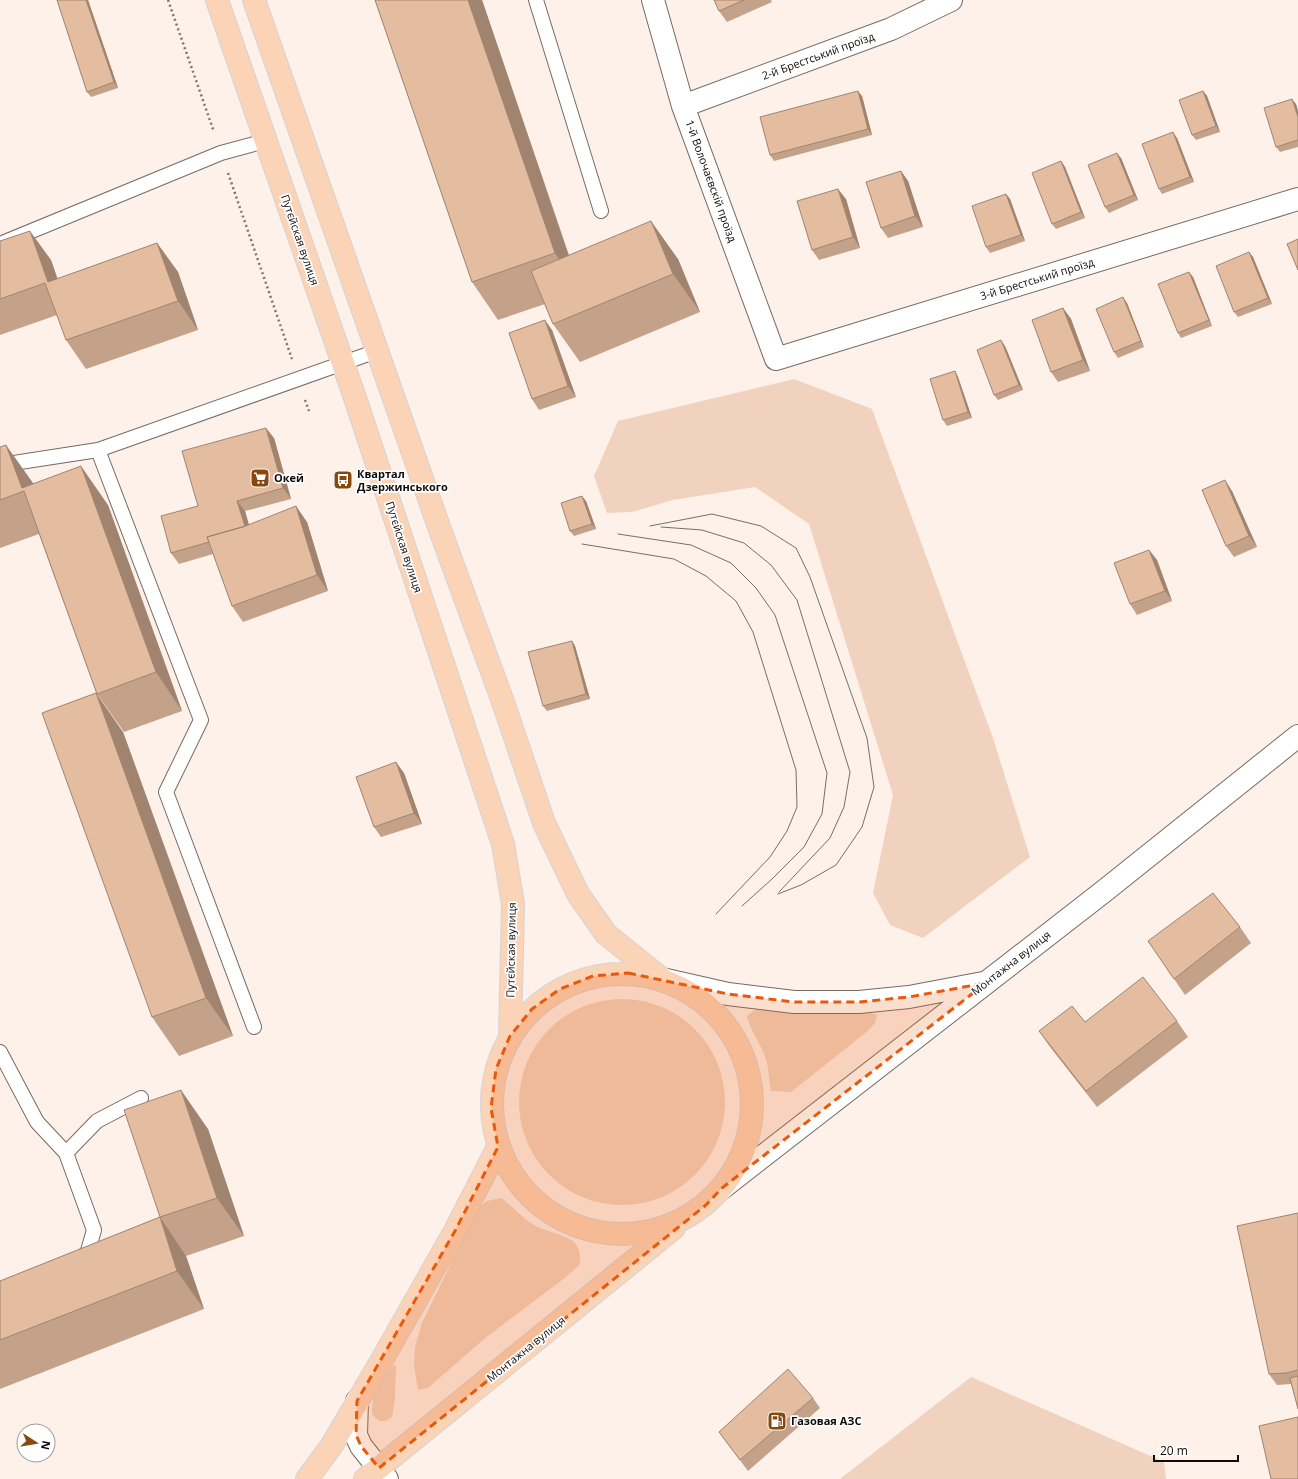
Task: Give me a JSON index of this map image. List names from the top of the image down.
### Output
{
  "streets": {
    "main road": ["Путєйская вулиця", "Монтажна вулиця"],
    "street": ["2-й Брестський проїзд", "1-й Волочаєвскій проїзд", "3-й Брестський проїзд"]
  },
  "crossings": [
    ["2-й Брестський проїзд", "1-й Волочаєвскій проїзд"],
    ["1-й Волочаєвскій проїзд", "3-й Брестський проїзд"]
  ],
  "places": {
    "supermarket": ["Окей"],
    "bus stop": ["Квартал Дзержинського"],
    "fuel station": ["Газовая АЗС"]
  },
  "scale_bar": "20 m",
  "north": "right"
}
